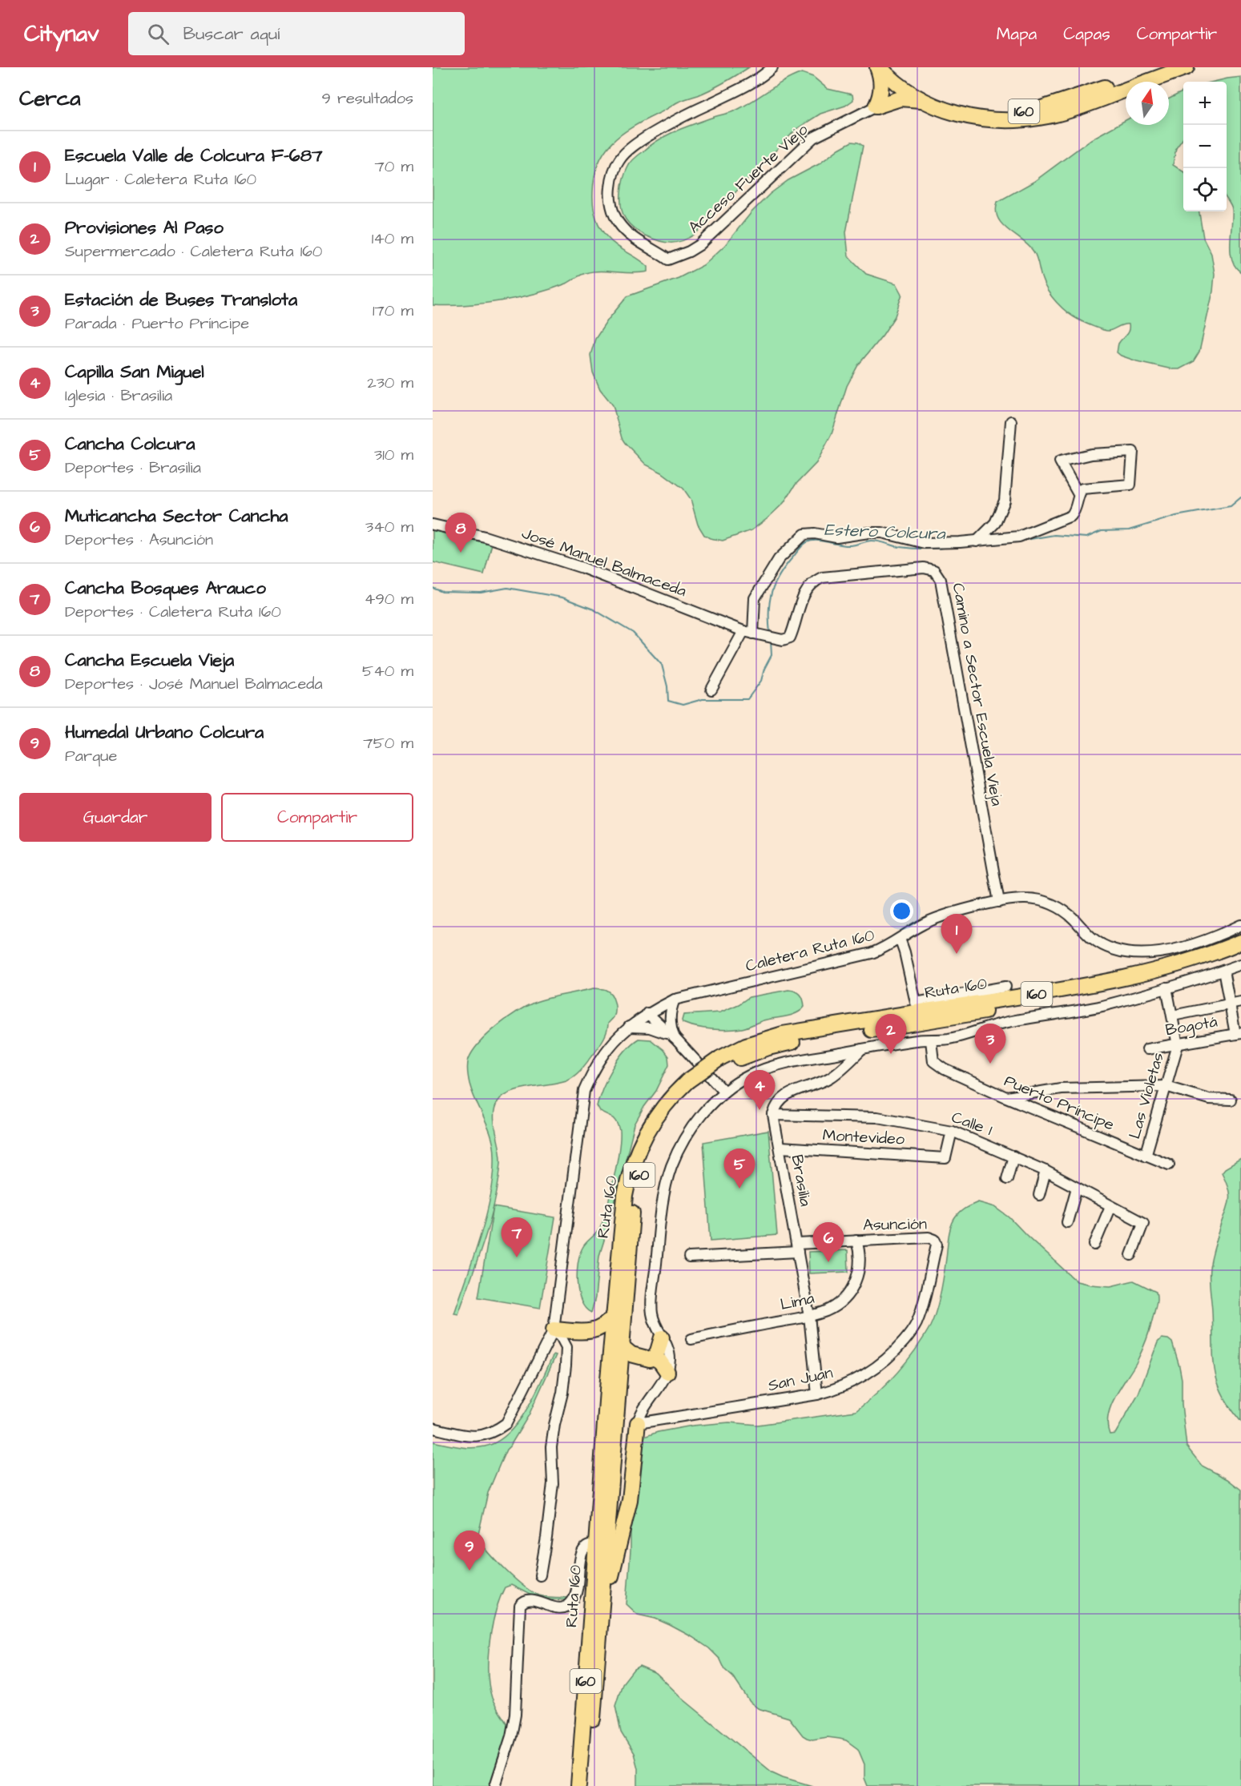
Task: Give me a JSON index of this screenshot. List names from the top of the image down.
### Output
{
  "streets": {
    "highway": ["160", "Ruta 160"],
    "street": [
      "Acceso Fuerte Viejo",
      "José Manuel Balmaceda",
      "Camino a Sector Escuela Vieja",
      "Caletera Ruta 160",
      "Bogotá",
      "Las Violetas",
      "Puerto Príncipe",
      "Calle 1",
      "Montevideo",
      "Brasilia",
      "Asunción",
      "Lima",
      "San Juan"
    ]
  },
  "crossings": [
    ["José Manuel Balmaceda", "Camino a Sector Escuela Vieja"],
    ["Camino a Sector Escuela Vieja", "Caletera Ruta 160"],
    ["Bogotá", "Las Violetas"],
    ["Las Violetas", "Puerto Príncipe"],
    ["Calle 1", "Montevideo"],
    ["Calle 1", "Brasilia"],
    ["Montevideo", "Brasilia"],
    ["Brasilia", "Asunción"],
    ["Brasilia", "Lima"],
    ["Brasilia", "San Juan"],
    ["Asunción", "Lima"],
    ["Asunción", "San Juan"]
  ],
  "water": ["Estero Colcura"],
  "north": "top",
  "page": {
    "header": "Citynav",
    "search": "Buscar aquí",
    "nav": ["Mapa", "Capas", "Compartir"],
    "heading": ["Cerca", "9 resultados"],
    "map_buttons": ["+", "−"],
    "list": [
      {
        "mark": "1",
        "name": "Escuela Valle de Colcura F-687",
        "note": "Lugar · Caletera Ruta 160",
        "value": "70 m"
      },
      {
        "mark": "2",
        "name": "Provisiones Al Paso",
        "note": "Supermercado · Caletera Ruta 160",
        "value": "140 m"
      },
      {
        "mark": "3",
        "name": "Estación de Buses Translota",
        "note": "Parada · Puerto Príncipe",
        "value": "170 m"
      },
      {
        "mark": "4",
        "name": "Capilla San Miguel",
        "note": "Iglesia · Brasilia",
        "value": "230 m"
      },
      {
        "mark": "5",
        "name": "Cancha Colcura",
        "note": "Deportes · Brasilia",
        "value": "310 m"
      },
      {
        "mark": "6",
        "name": "Muticancha Sector Cancha",
        "note": "Deportes · Asunción",
        "value": "340 m"
      },
      {
        "mark": "7",
        "name": "Cancha Bosques Arauco",
        "note": "Deportes · Caletera Ruta 160",
        "value": "490 m"
      },
      {
        "mark": "8",
        "name": "Cancha Escuela Vieja",
        "note": "Deportes · José Manuel Balmaceda",
        "value": "540 m"
      },
      {
        "mark": "9",
        "name": "Humedal Urbano Colcura",
        "note": "Parque",
        "value": "750 m"
      }
    ],
    "pins": [
      "8",
      "1",
      "2",
      "3",
      "4",
      "5",
      "7",
      "6",
      "9"
    ],
    "buttons": ["Guardar", "Compartir"]
  }
}
